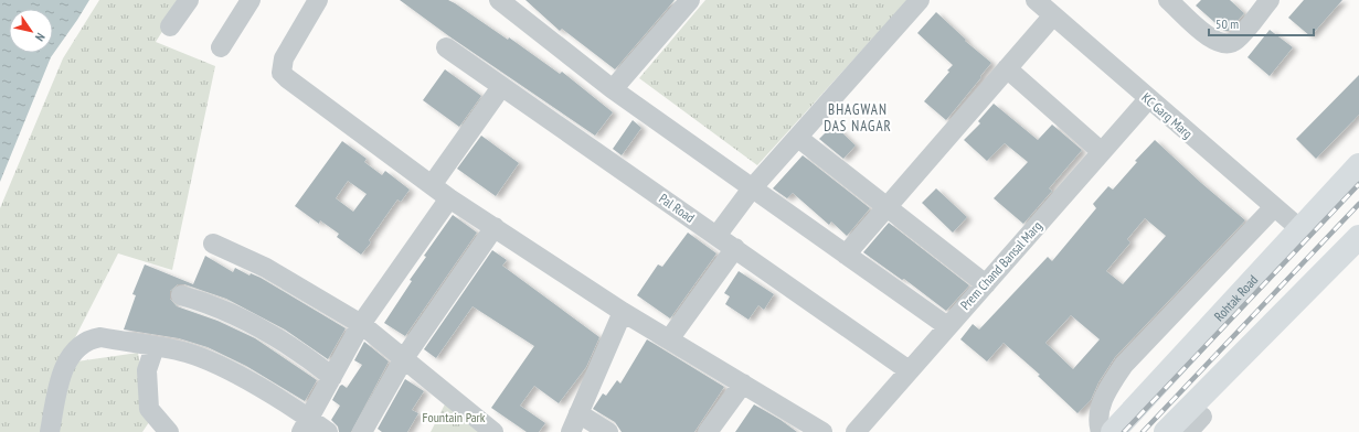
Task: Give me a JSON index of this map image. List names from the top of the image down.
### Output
{
  "streets": {
    "main road": ["Rohtak Road"],
    "street": ["KC Garg Marg", "Pal Road", "Prem Chand Bansal Marg"]
  },
  "crossings": [
    ["KC Garg Marg", "Prem Chand Bansal Marg"],
    ["KC Garg Marg", "Rohtak Road"],
    ["Pal Road", "Prem Chand Bansal Marg"]
  ],
  "districts": ["BHAGWAN DAS NAGAR"],
  "parks": ["Fountain Park"],
  "scale_bar": "50 m",
  "north": "bottom right"
}
